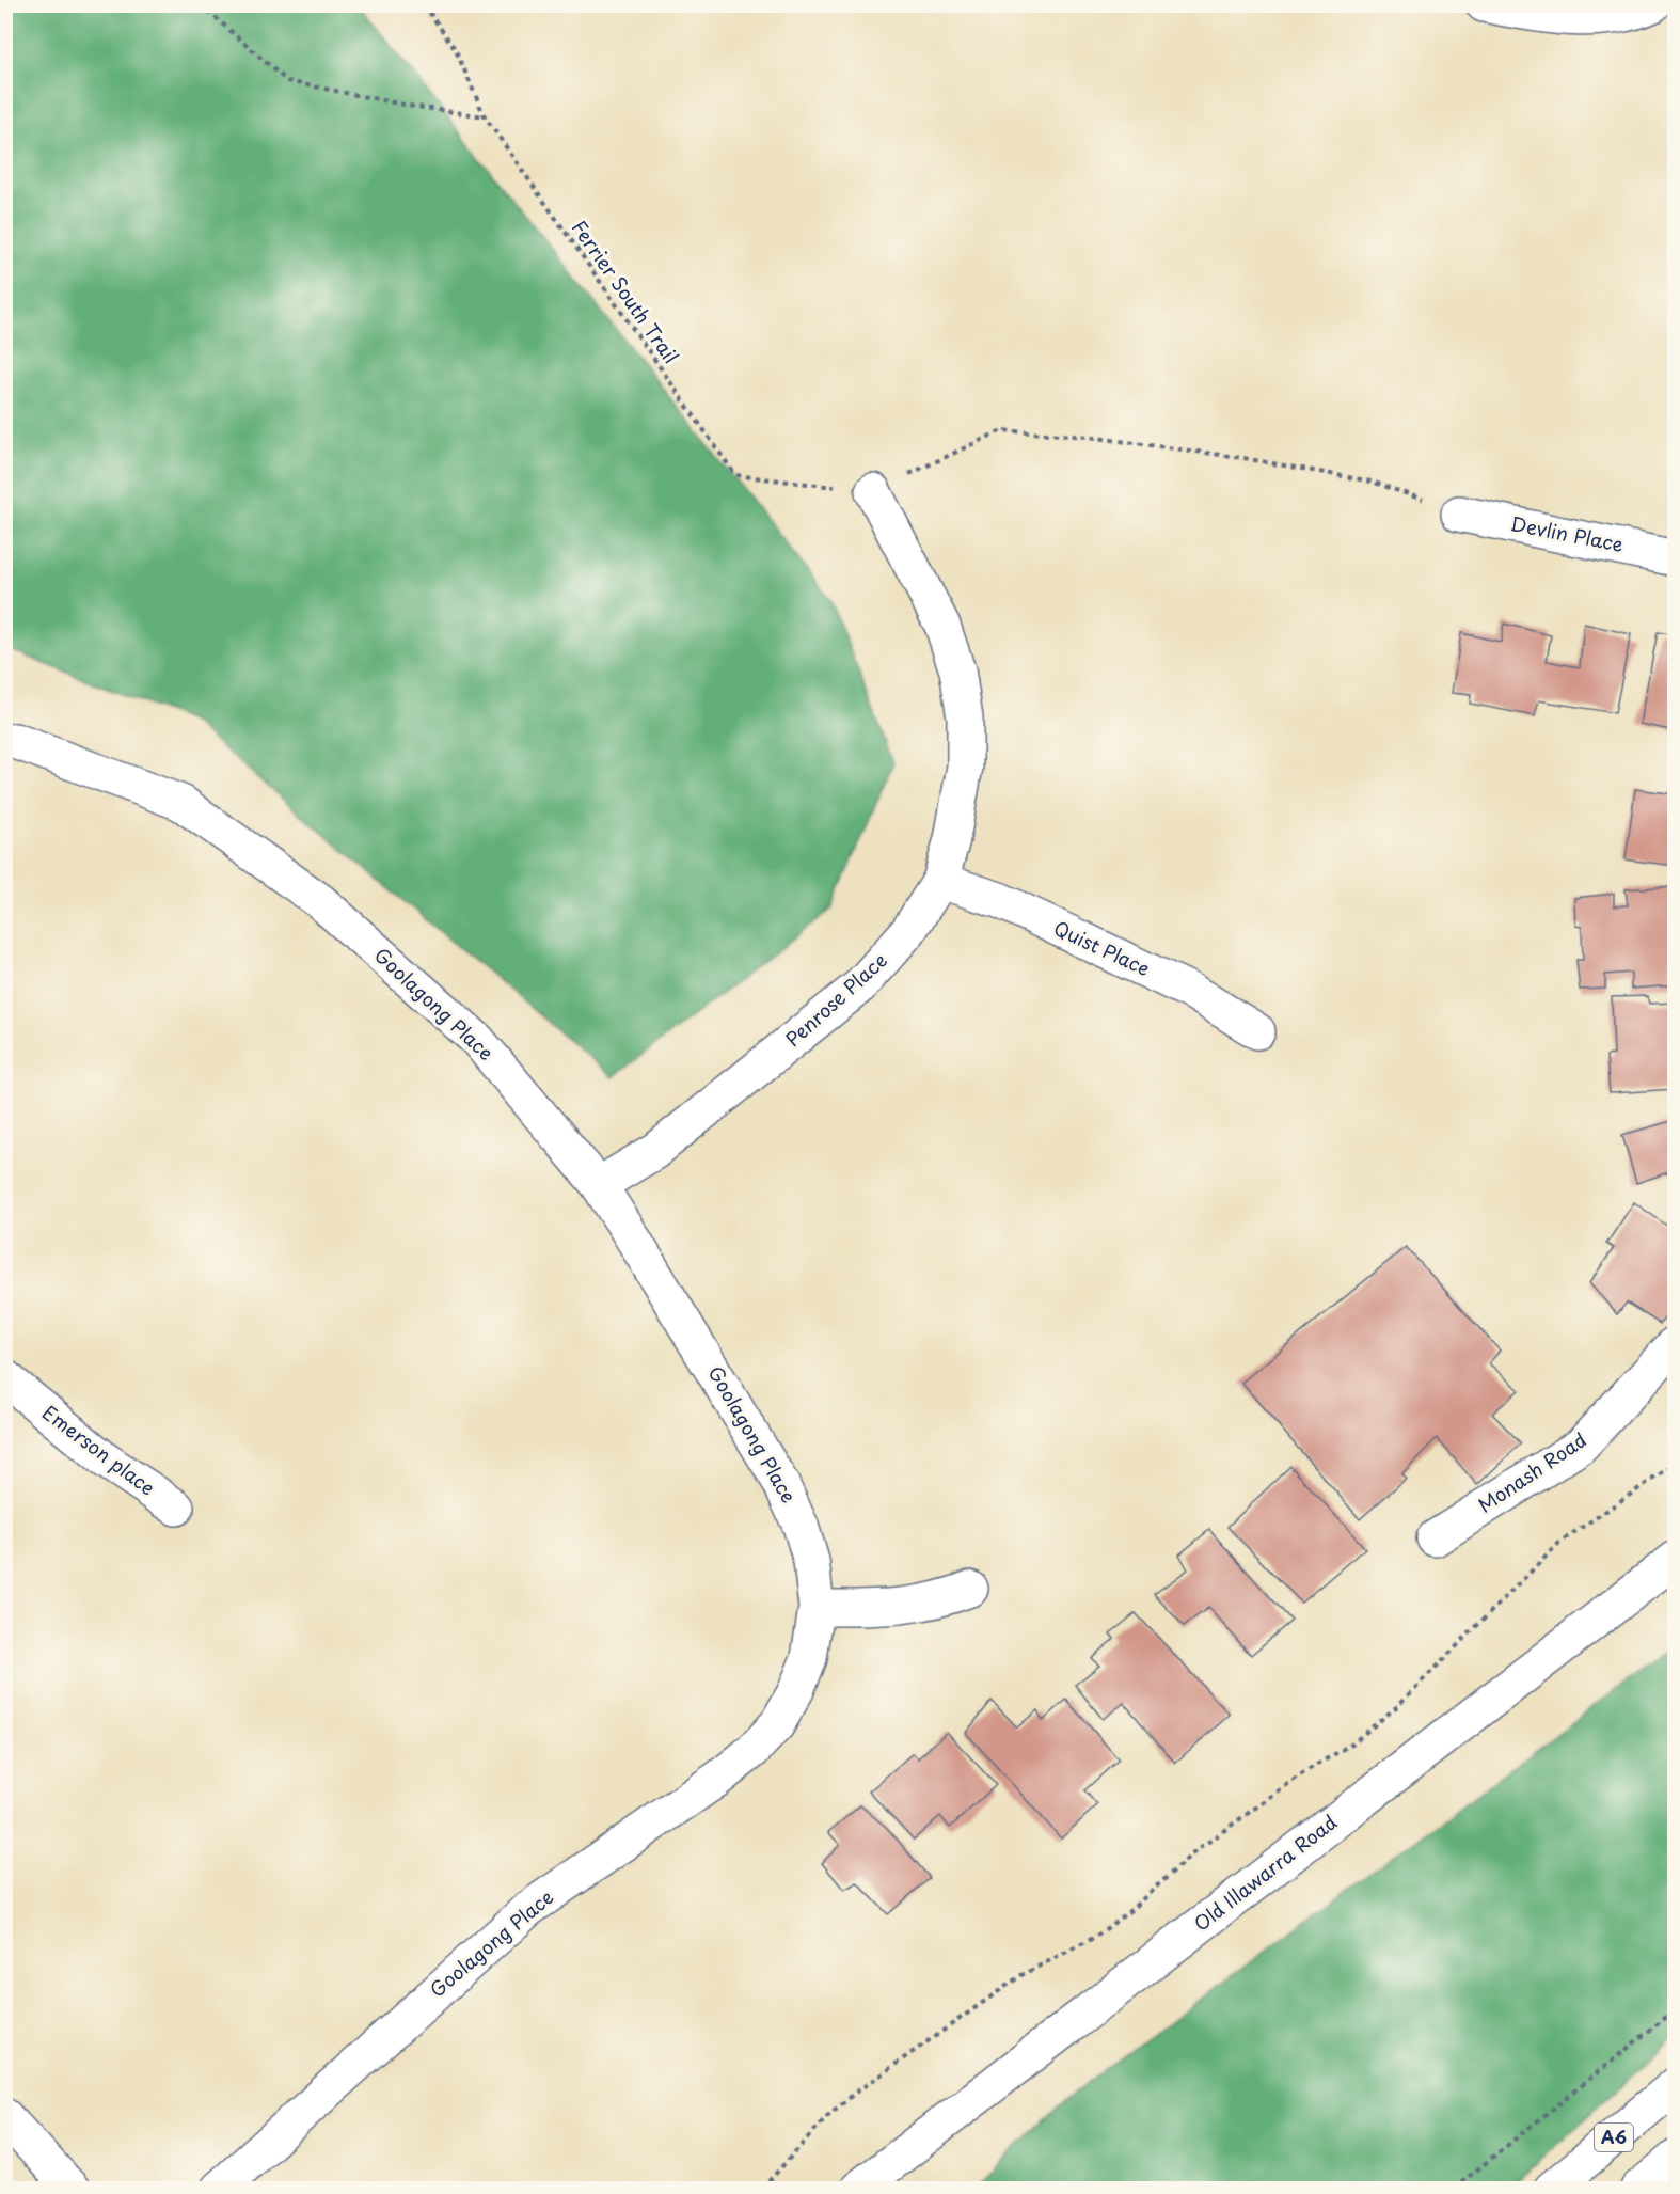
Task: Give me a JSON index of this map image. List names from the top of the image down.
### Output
{
  "streets": {
    "main road": [
      "Devlin Place",
      "Quist Place",
      "Penrose Place",
      "Goolagong Place",
      "Emerson place",
      "Monash Road",
      "Old Illawarra Road",
      "A6"
    ],
    "path": ["Ferrier South Trail"]
  },
  "crossings": [
    ["Ferrier South Trail", "Penrose Place"],
    ["Quist Place", "Penrose Place"],
    ["Penrose Place", "Goolagong Place"]
  ]
}
